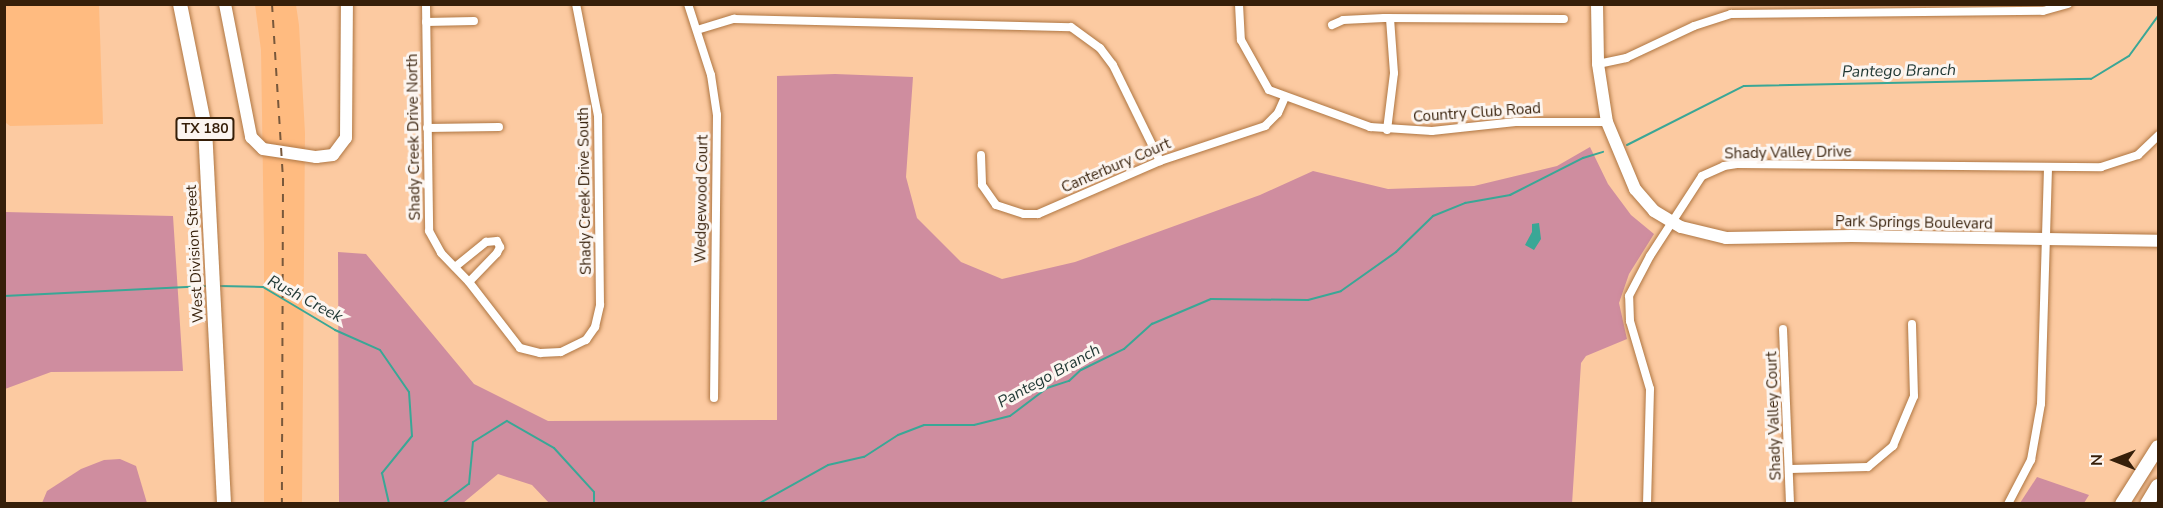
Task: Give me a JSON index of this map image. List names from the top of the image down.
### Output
{
  "streets": {
    "main road": ["TX 180", "Park Springs Boulevard", "West Division Street"],
    "street": [
      "Country Club Road",
      "Shady Creek Drive North",
      "Shady Valley Drive",
      "Canterbury Court",
      "Shady Creek Drive South",
      "Wedgewood Court",
      "Shady Valley Court"
    ]
  },
  "crossings": [
    ["Country Club Road", "Canterbury Court"],
    ["Country Club Road", "Park Springs Boulevard"],
    ["Shady Creek Drive North", "Shady Creek Drive South"],
    ["Shady Valley Drive", "Park Springs Boulevard"]
  ],
  "water": ["Pantego Branch", "Rush Creek"],
  "north": "left"
}
